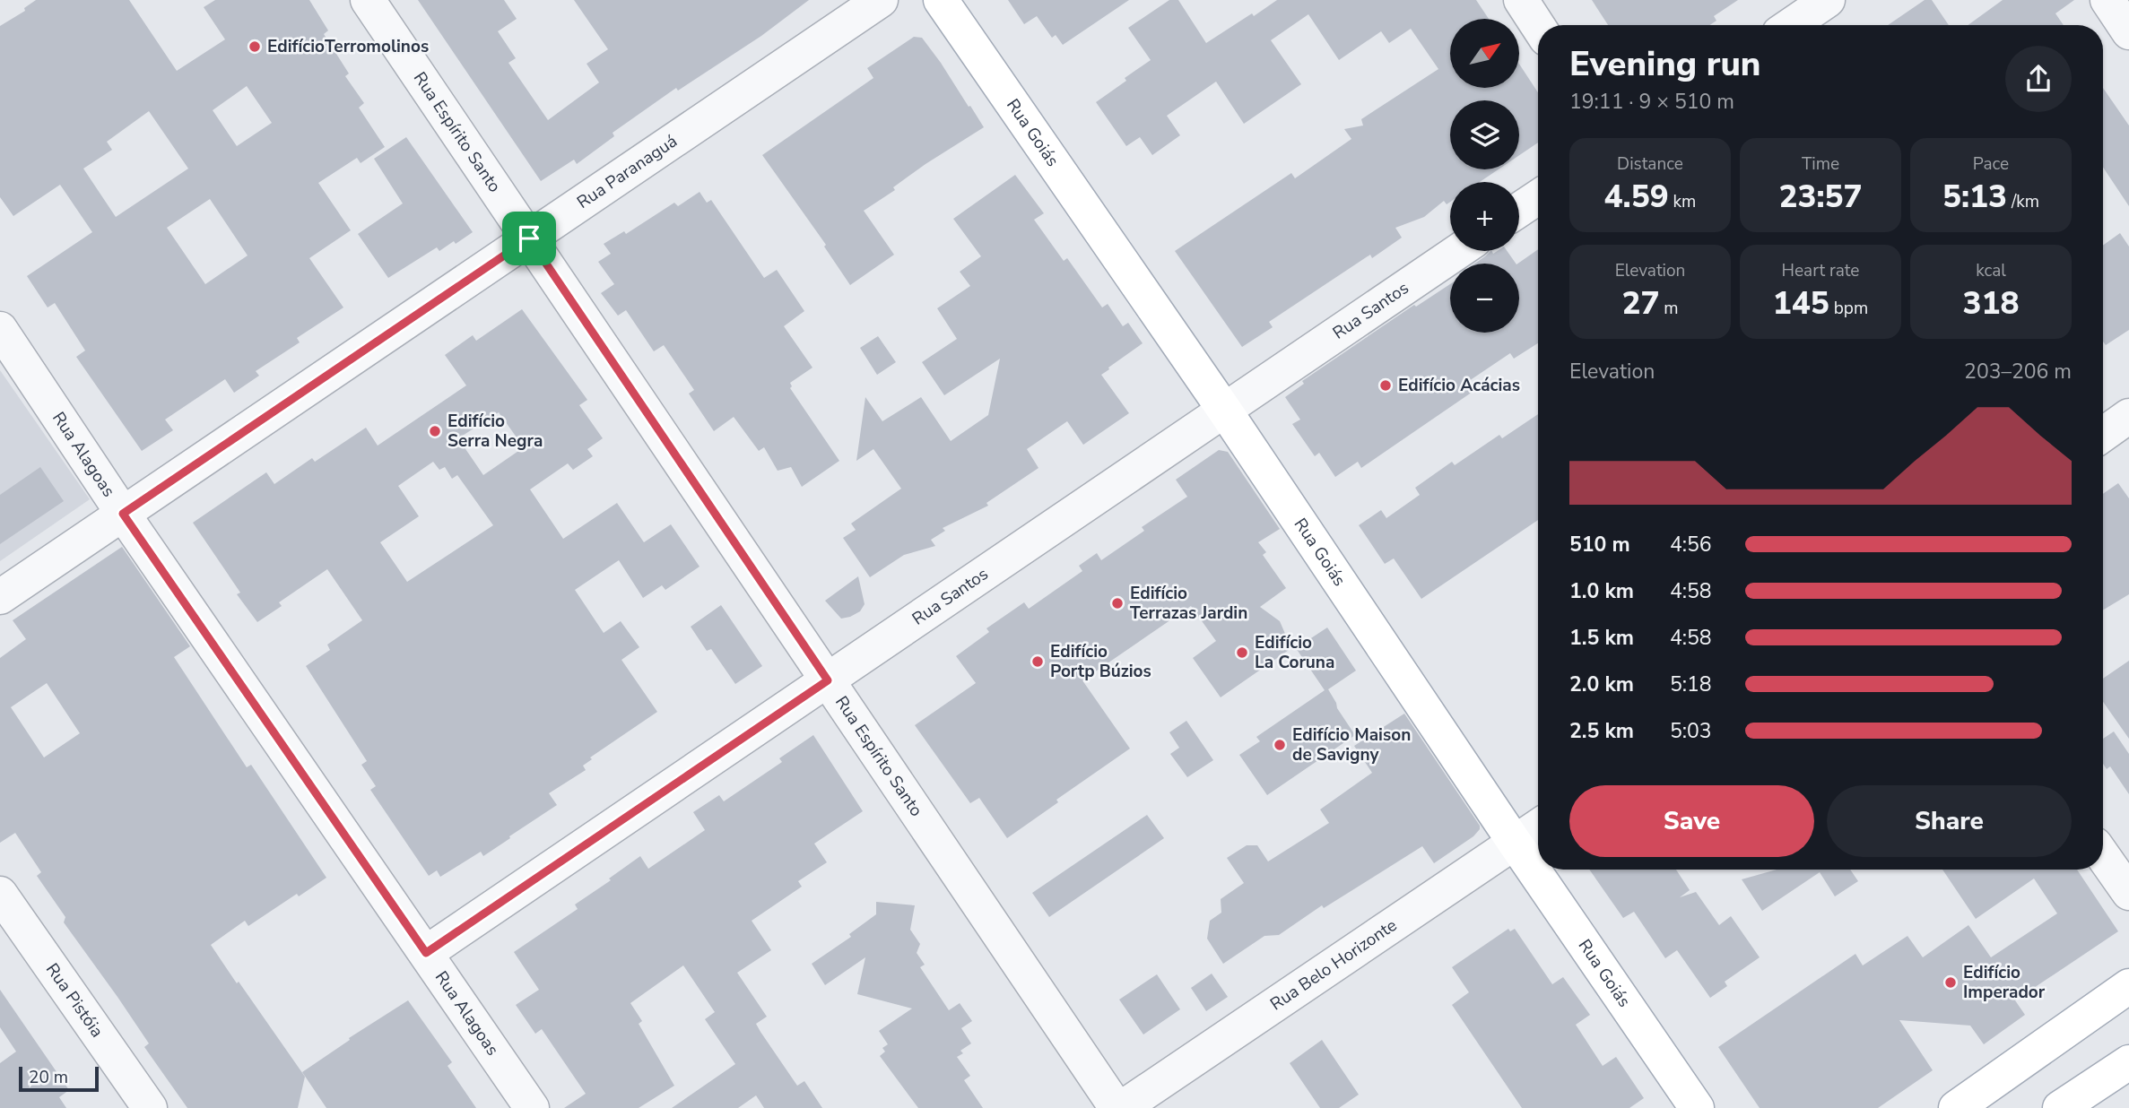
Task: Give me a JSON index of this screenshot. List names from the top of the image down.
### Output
{
  "streets": {
    "main road": ["Rua Goiás"],
    "street": [
      "Rua Espírito Santo",
      "Rua Paranaguá",
      "Rua Santos",
      "Rua Alagoas",
      "Rua Belo Horizonte",
      "Rua Pistóia"
    ]
  },
  "crossings": [
    ["Rua Espírito Santo", "Rua Paranaguá"],
    ["Rua Espírito Santo", "Rua Santos"],
    ["Rua Goiás", "Rua Santos"],
    ["Rua Goiás", "Rua Belo Horizonte"],
    ["Rua Paranaguá", "Rua Alagoas"],
    ["Rua Santos", "Rua Alagoas"]
  ],
  "places": [
    "EdifícioTerromolinos",
    "Edifício Acácias",
    "Edifício Serra Negra",
    "Edifício Terrazas Jardin",
    "Edifício La Coruna",
    "Edifício Portp Búzios",
    "Edifício Maison de Savigny",
    "Edifício Imperador"
  ],
  "scale_bar": "20 m",
  "north": "top right",
  "page": {
    "map_buttons": ["+", "−"],
    "heading": ["Evening run", "19:11 · 9 × 510 m"],
    "stats": [
      ["Distance", "4.59 km"],
      ["Time", "23:57"],
      ["Pace", "5:13 /km"],
      ["Elevation", "27 m"],
      ["Heart rate", "145 bpm"],
      ["kcal", "318"]
    ],
    "chart": ["Elevation", "203–206 m"],
    "list": [
      {
        "name": "510 m",
        "note": "4:56"
      },
      {
        "name": "1.0 km",
        "note": "4:58"
      },
      {
        "name": "1.5 km",
        "note": "4:58"
      },
      {
        "name": "2.0 km",
        "note": "5:18"
      },
      {
        "name": "2.5 km",
        "note": "5:03"
      }
    ],
    "buttons": ["Save", "Share"],
    "scale": "20 m"
  }
}
